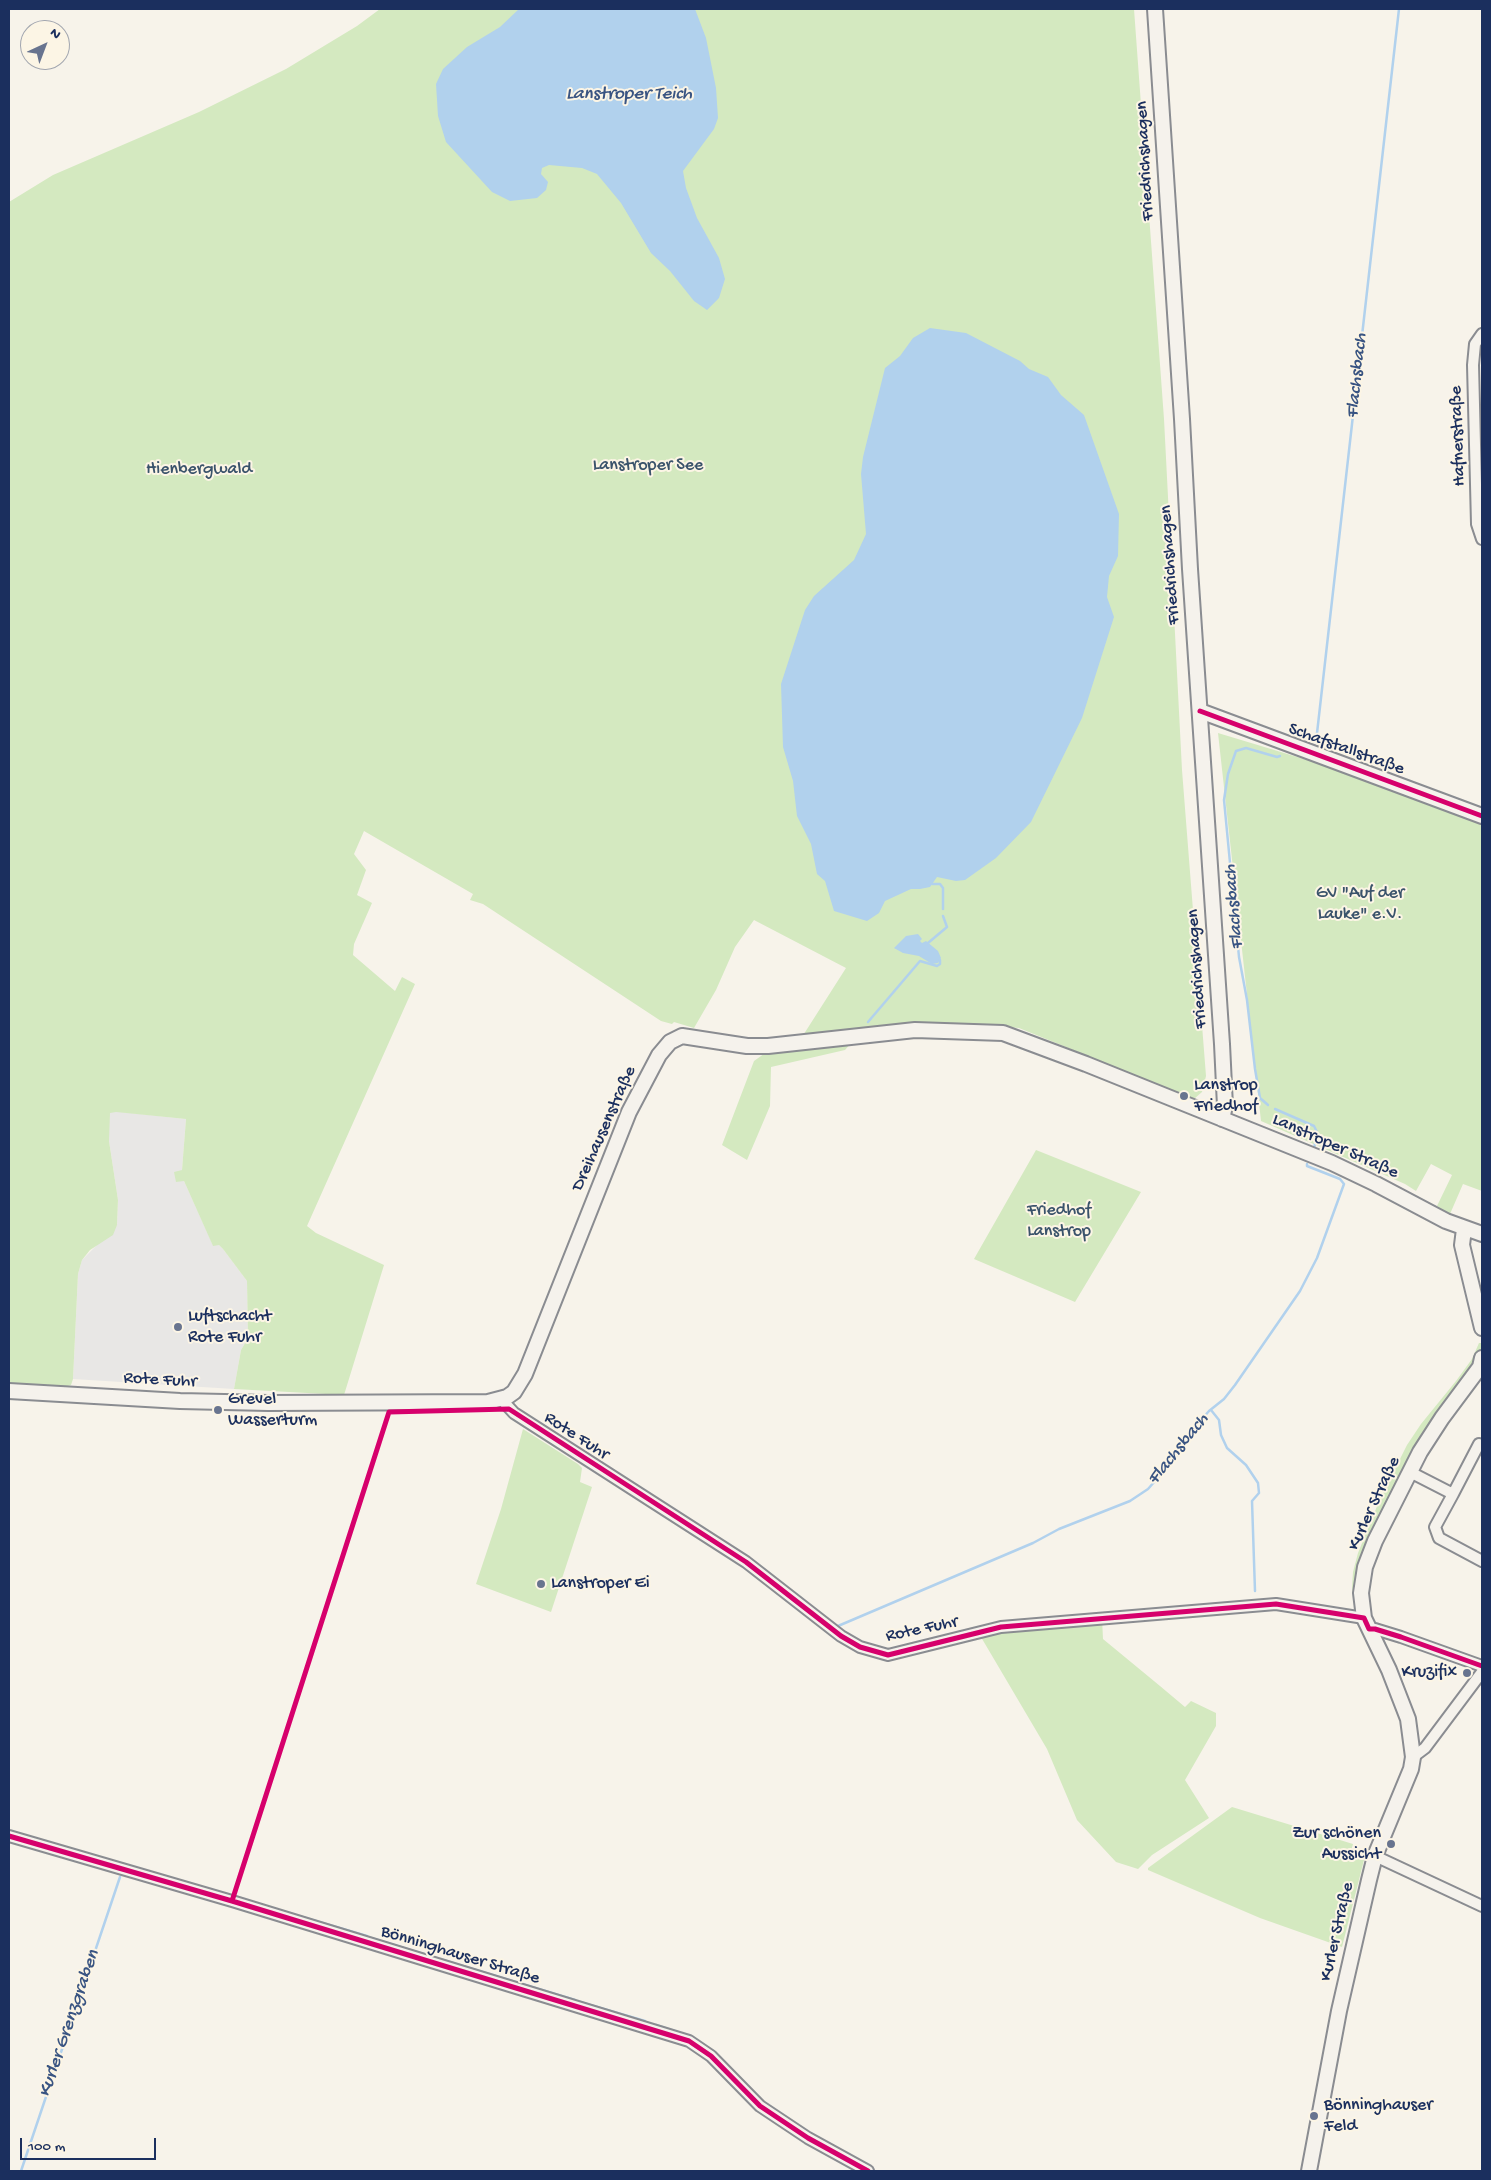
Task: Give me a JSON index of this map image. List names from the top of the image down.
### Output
{
  "streets": {
    "main road": [
      "Friedrichshagen",
      "Schafstallstraße",
      "Dreihausenstraße",
      "Lanstroper Straße",
      "Rote Fuhr",
      "Kurler Straße"
    ],
    "street": ["Hafnerstraße", "Bönninghauser Straße"]
  },
  "crossings": [
    ["Friedrichshagen", "Schafstallstraße"],
    ["Friedrichshagen", "Lanstroper Straße"],
    ["Dreihausenstraße", "Lanstroper Straße"],
    ["Dreihausenstraße", "Rote Fuhr"],
    ["Rote Fuhr", "Kurler Straße"]
  ],
  "water": ["Lanstroper Teich", "Flachsbach", "Kurler Grenzgraben"],
  "parks": [
    "Lanstroper See",
    "Hienbergwald",
    "GV \"Auf der Lauke\" e.V.",
    "Friedhof Lanstrop"
  ],
  "places": [
    "Lanstrop Friedhof",
    "Luftschacht Rote Fuhr",
    "Grevel Wasserturm",
    "Lanstroper Ei",
    "Kruzifix",
    "Zur schönen Aussicht",
    "Bönninghauser Feld"
  ],
  "scale_bar": "100 m",
  "north": "top right"
}
